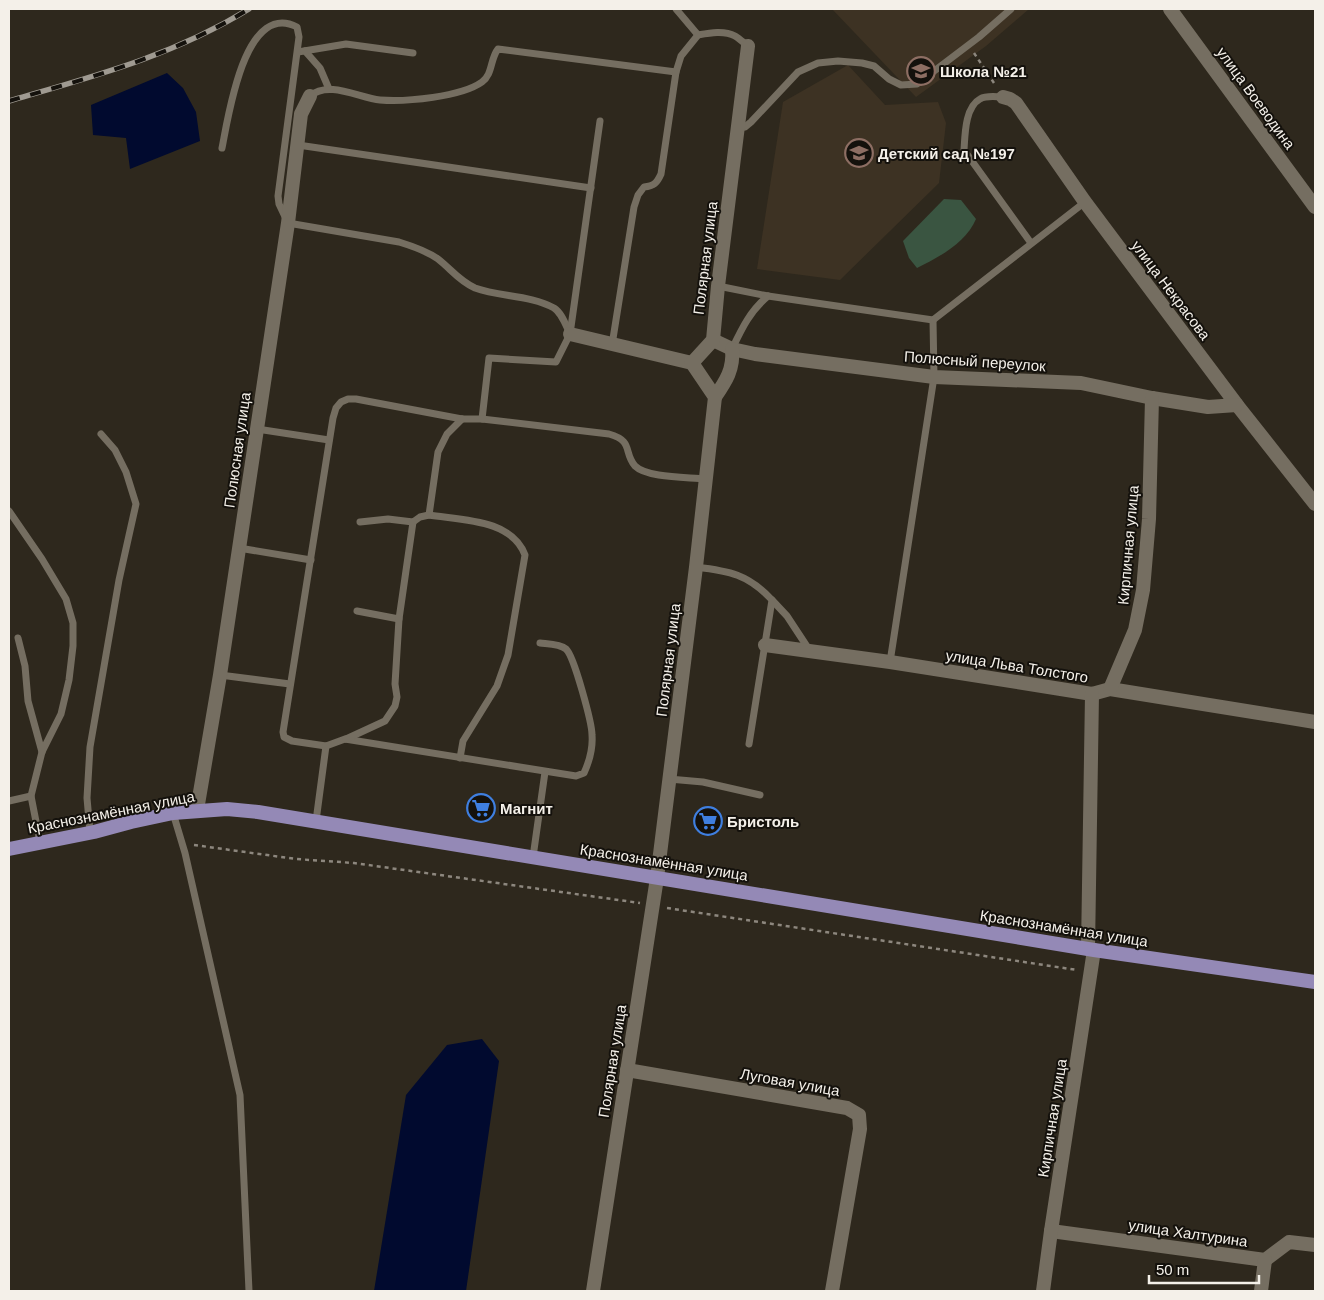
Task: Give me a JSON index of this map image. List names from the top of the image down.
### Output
{
  "streets": {
    "main road": ["Краснознамённая улица"],
    "street": [
      "улица Воеводина",
      "Полярная улица",
      "улица Некрасова",
      "Полюсный переулок",
      "Полюсная улица",
      "Кирпичная улица",
      "улица Льва Толстого",
      "Луговая улица",
      "улица Халтурина"
    ]
  },
  "crossings": [
    ["Полярная улица", "Полюсный переулок"],
    ["Полярная улица", "Краснознамённая улица"],
    ["Полярная улица", "Луговая улица"],
    ["улица Некрасова", "Полюсный переулок"],
    ["Полюсный переулок", "Кирпичная улица"],
    ["Полюсная улица", "Краснознамённая улица"],
    ["Кирпичная улица", "улица Льва Толстого"],
    ["Кирпичная улица", "Краснознамённая улица"],
    ["Кирпичная улица", "улица Халтурина"]
  ],
  "places": {
    "school or university": ["Школа №21", "Детский сад №197"],
    "supermarket": ["Магнит", "Бристоль"]
  },
  "scale_bar": "50 m"
}
